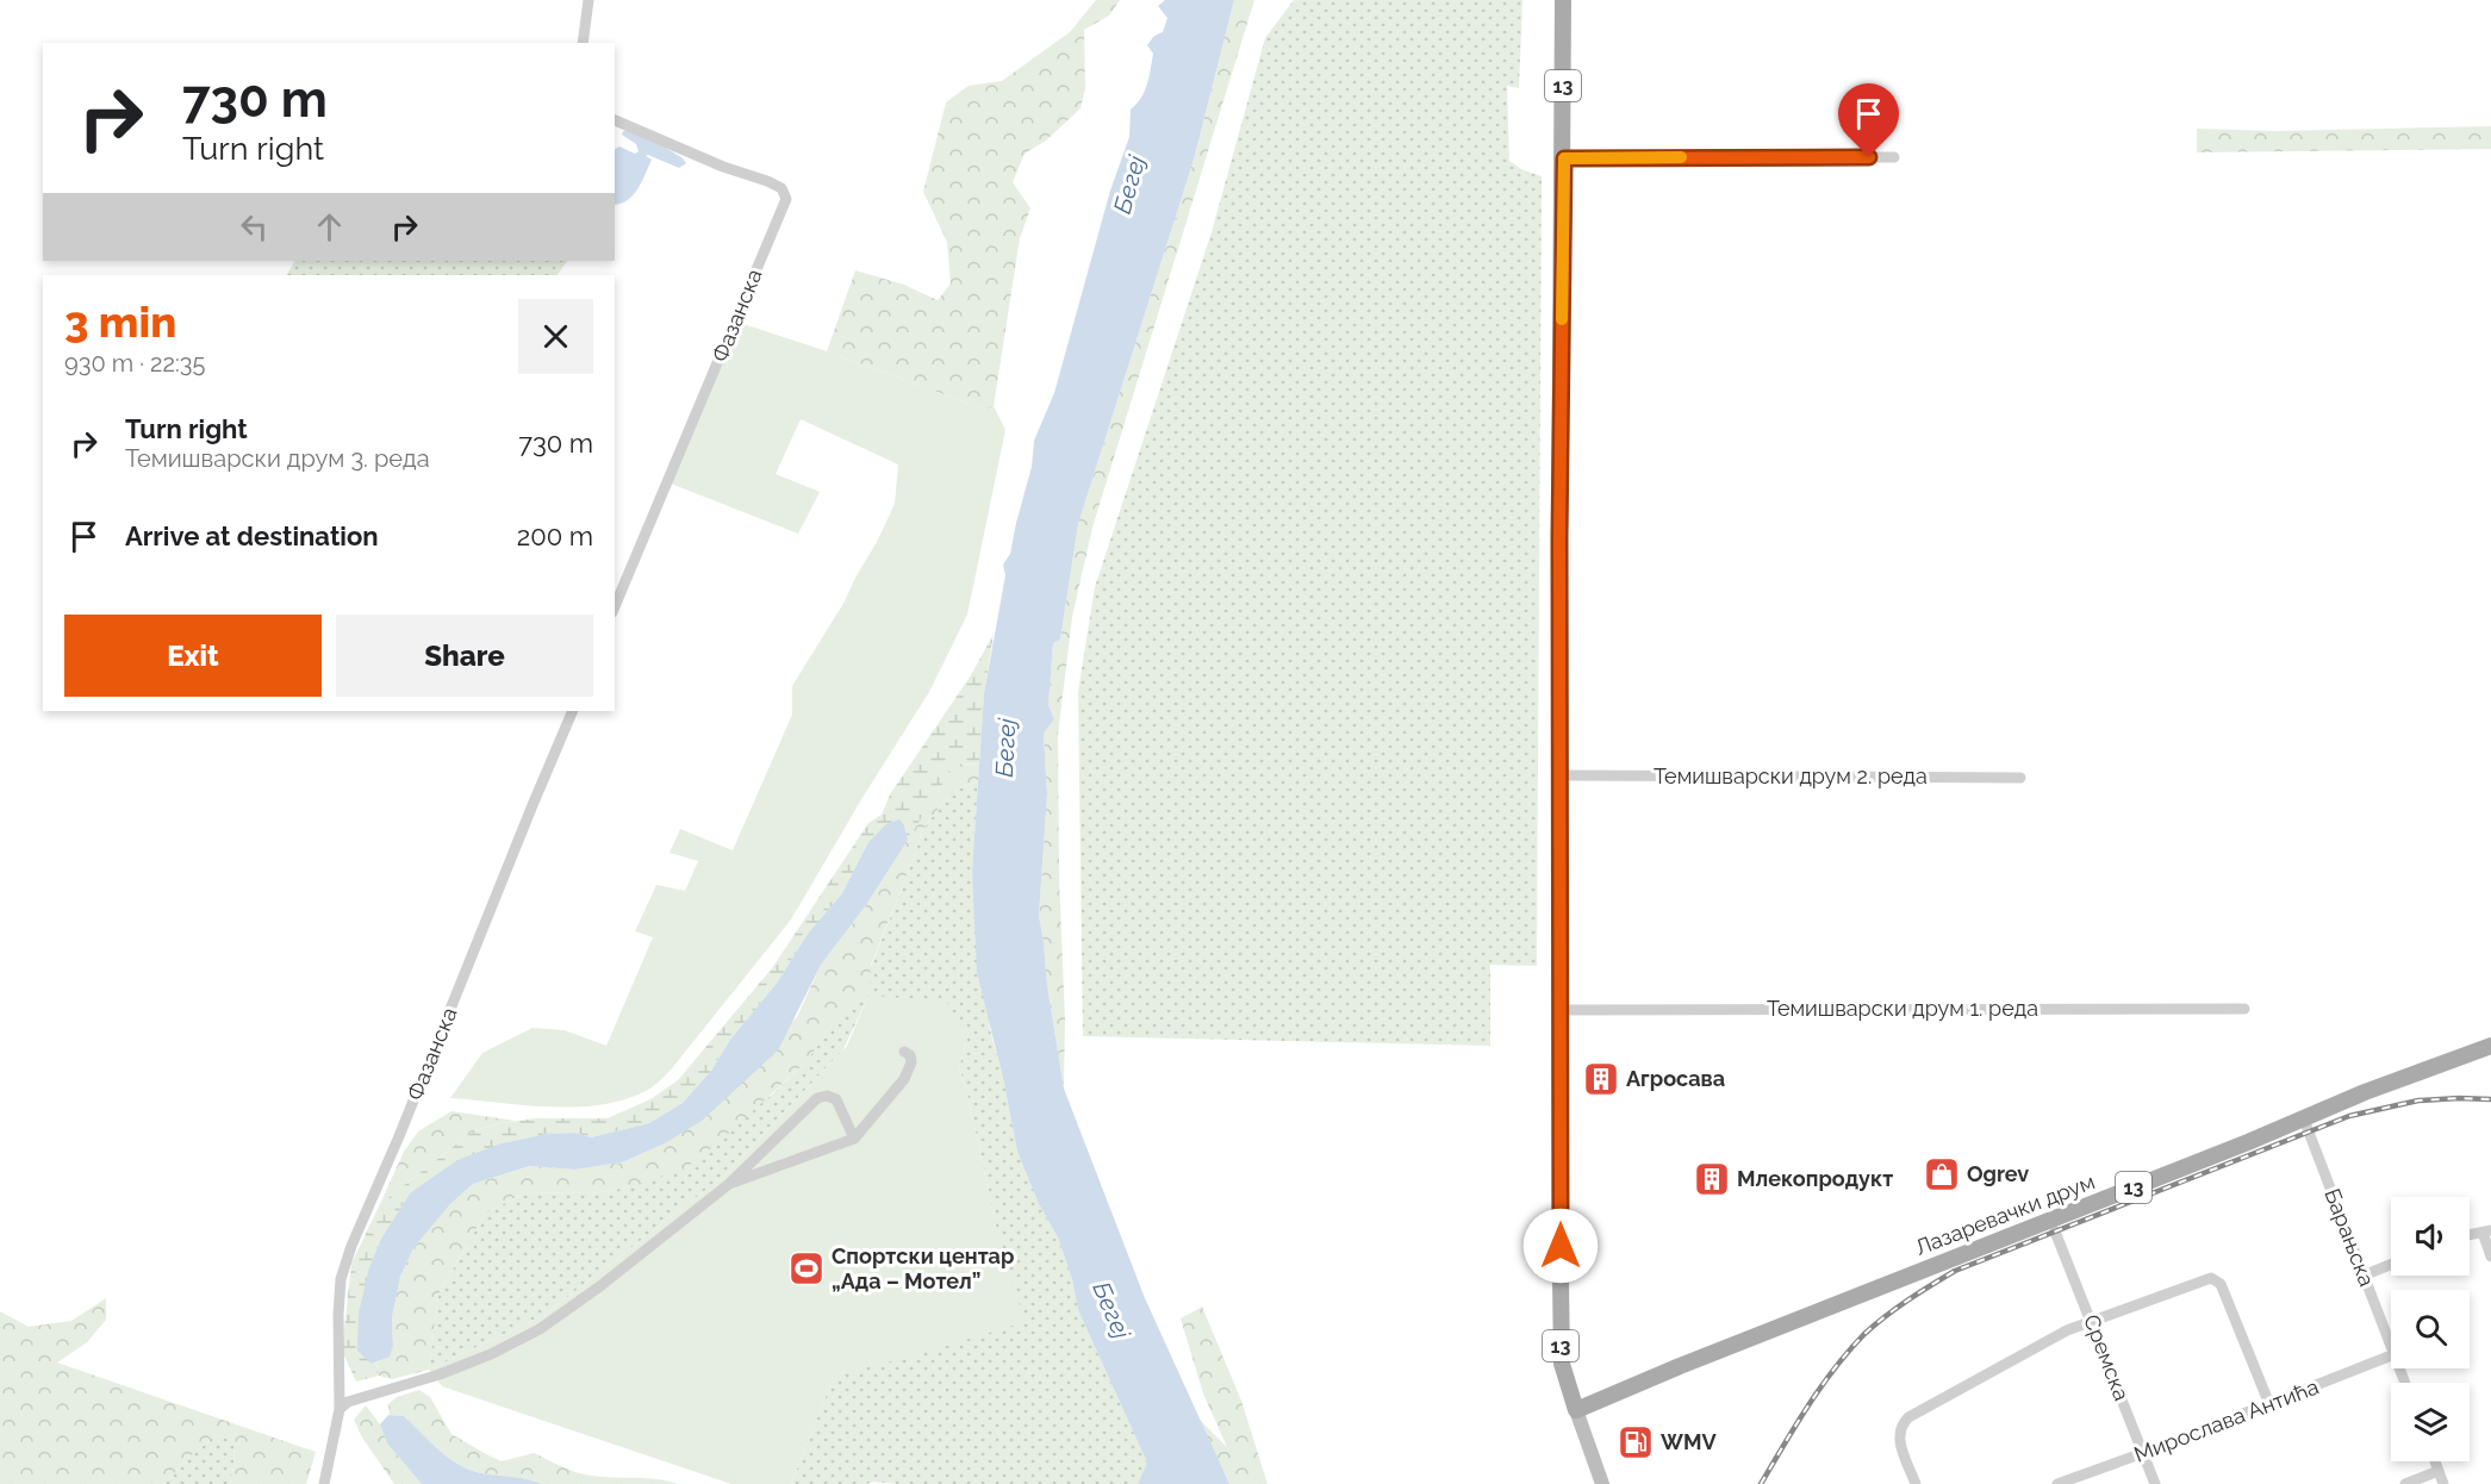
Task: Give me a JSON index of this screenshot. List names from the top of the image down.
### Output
{
  "streets": {
    "main road": ["13", "Лазаревачки друм"],
    "street": [
      "Фазанска",
      "Темишварски друм 2. реда",
      "Темишварски друм 1. реда",
      "Барањска",
      "Сремска",
      "Мирослава Антића"
    ]
  },
  "crossings": [
    ["13", "Темишварски друм 2. реда"],
    ["13", "Темишварски друм 1. реда"],
    ["13", "Лазаревачки друм"],
    ["Лазаревачки друм", "Барањска"],
    ["Сремска", "Мирослава Антића"]
  ],
  "water": ["Бегеј"],
  "places": {
    "building": ["Агросава", "Млекопродукт"],
    "shop": ["Ogrev"],
    "sports": ["Спортски центар „Ада – Мотел”"],
    "fuel station": ["WMV"]
  },
  "page": {
    "turn": ["730 m", "Turn right"],
    "heading": ["3 min", "930 m · 22:35"],
    "list": [
      {
        "name": "Turn right",
        "note": "Темишварски друм 3. реда",
        "value": "730 m"
      },
      {
        "name": "Arrive at destination",
        "value": "200 m"
      }
    ],
    "buttons": ["Exit", "Share"]
  }
}
